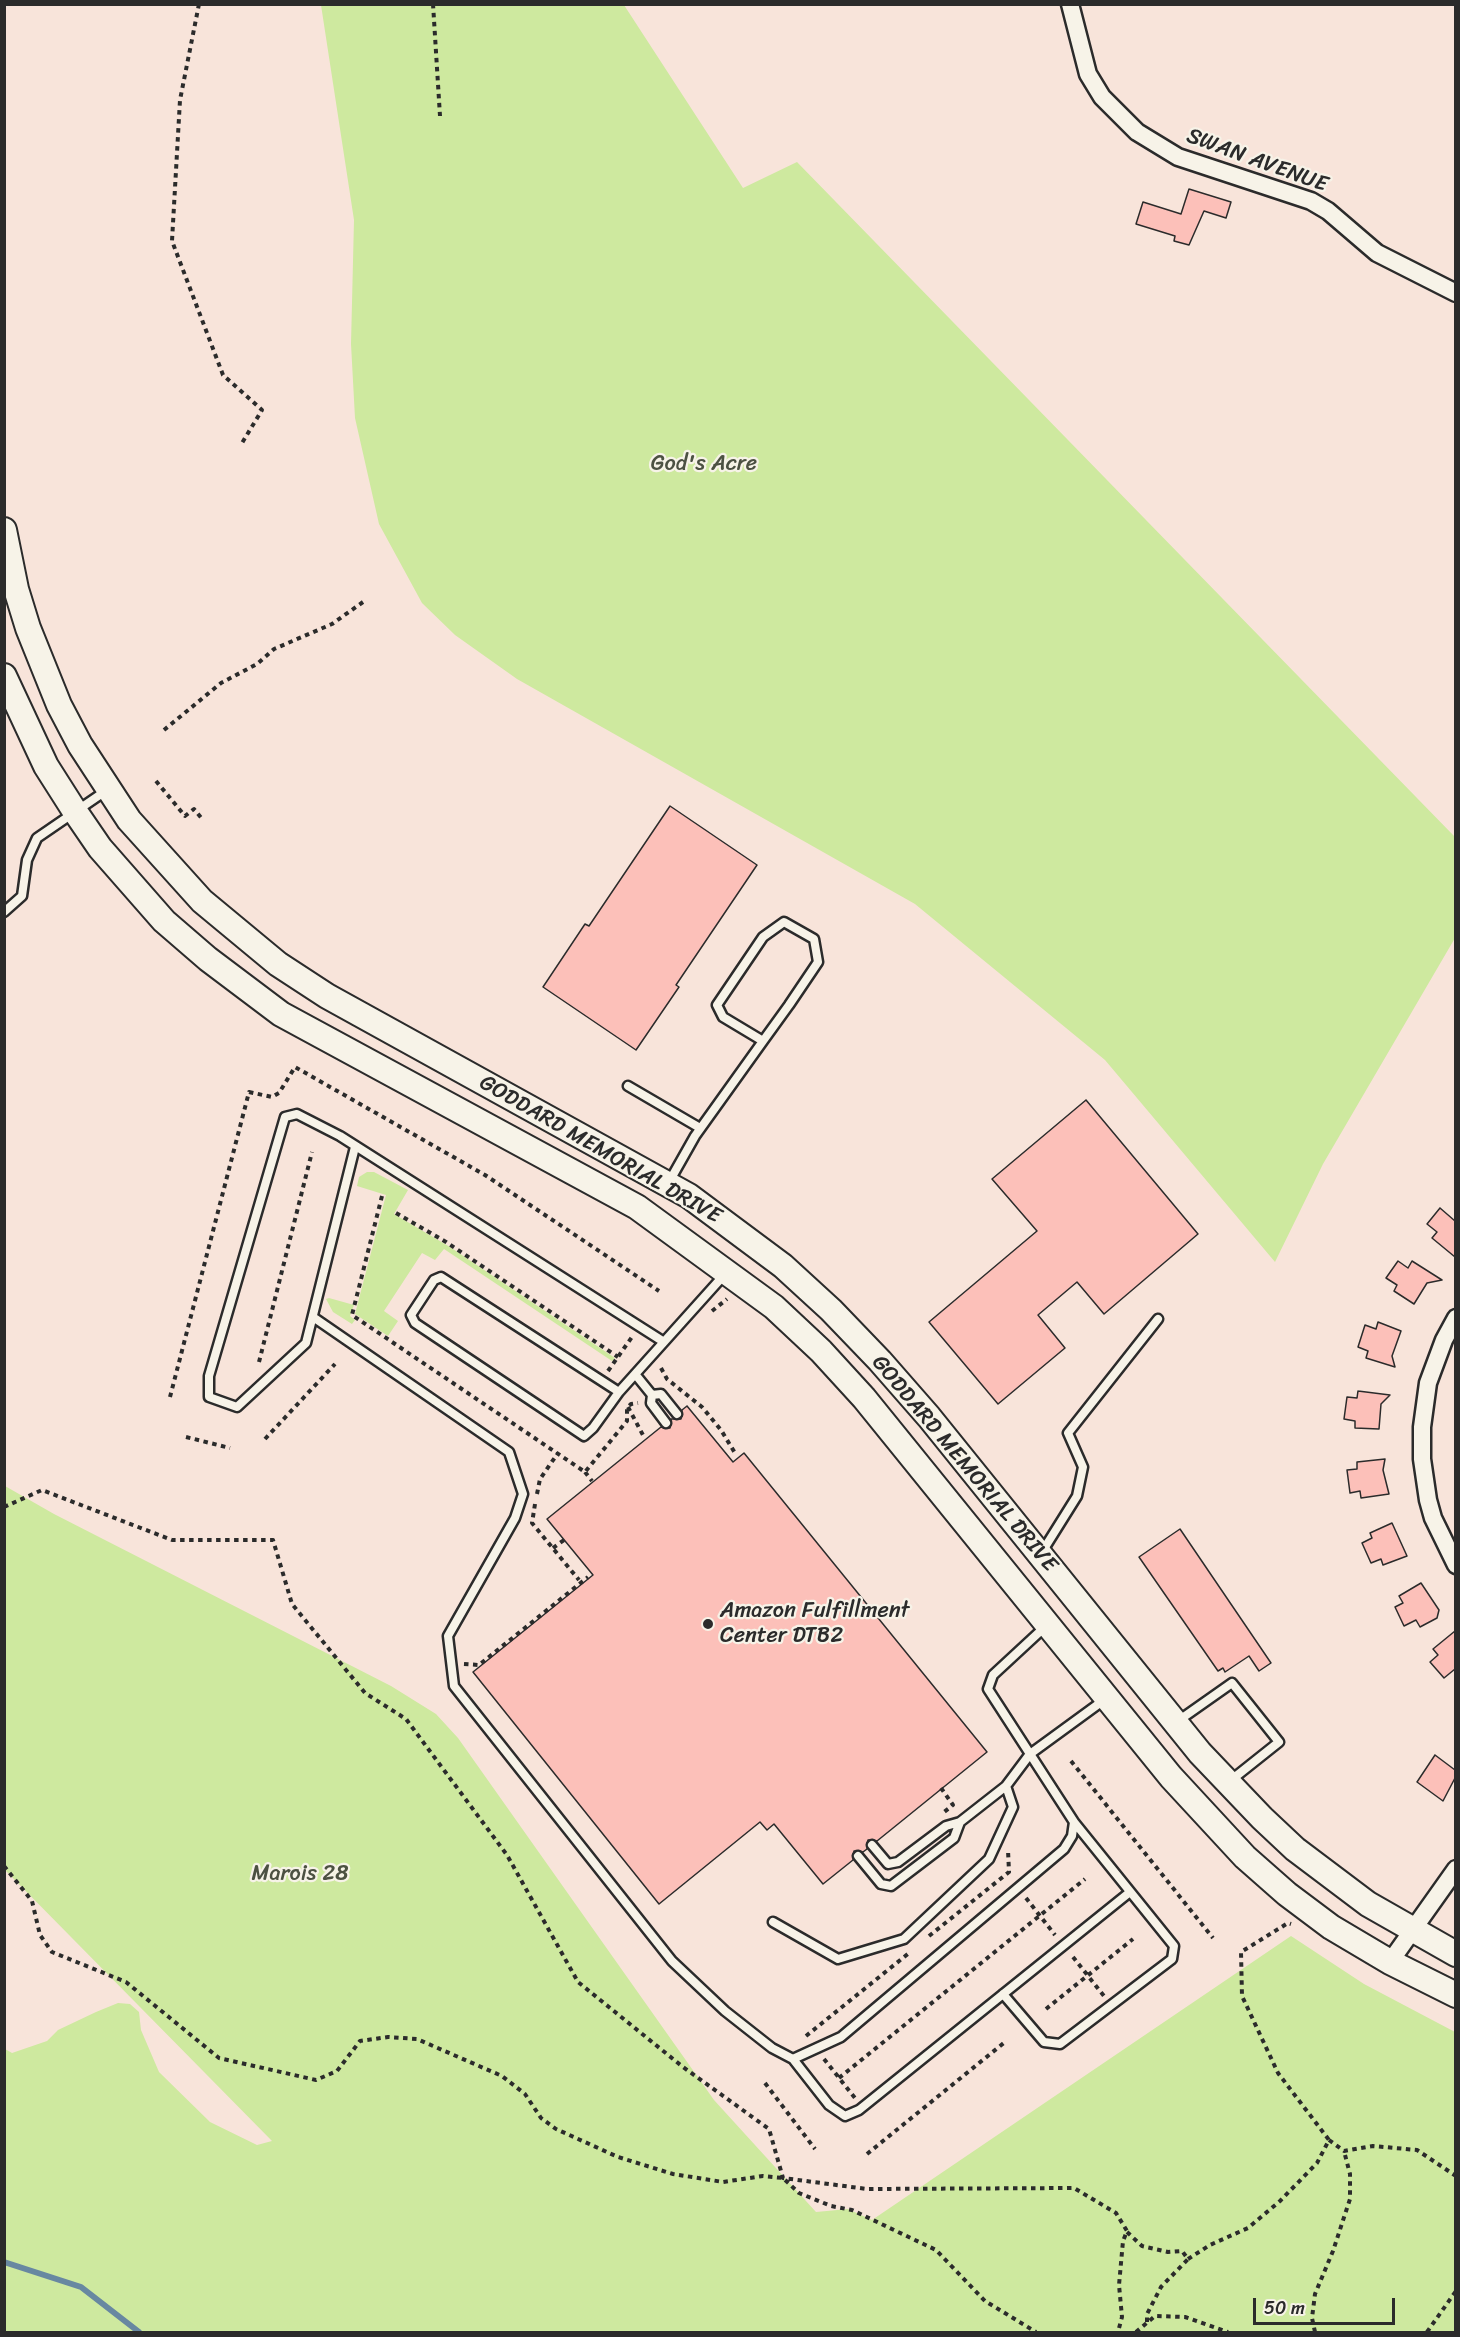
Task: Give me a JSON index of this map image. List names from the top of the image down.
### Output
{
  "streets": {
    "main road": ["GODDARD MEMORIAL DRIVE"],
    "street": ["SWAN AVENUE"]
  },
  "parks": ["God's Acre", "Marois 28"],
  "places": ["Amazon Fulfillment Center DTB2"],
  "scale_bar": "50 m"
}
